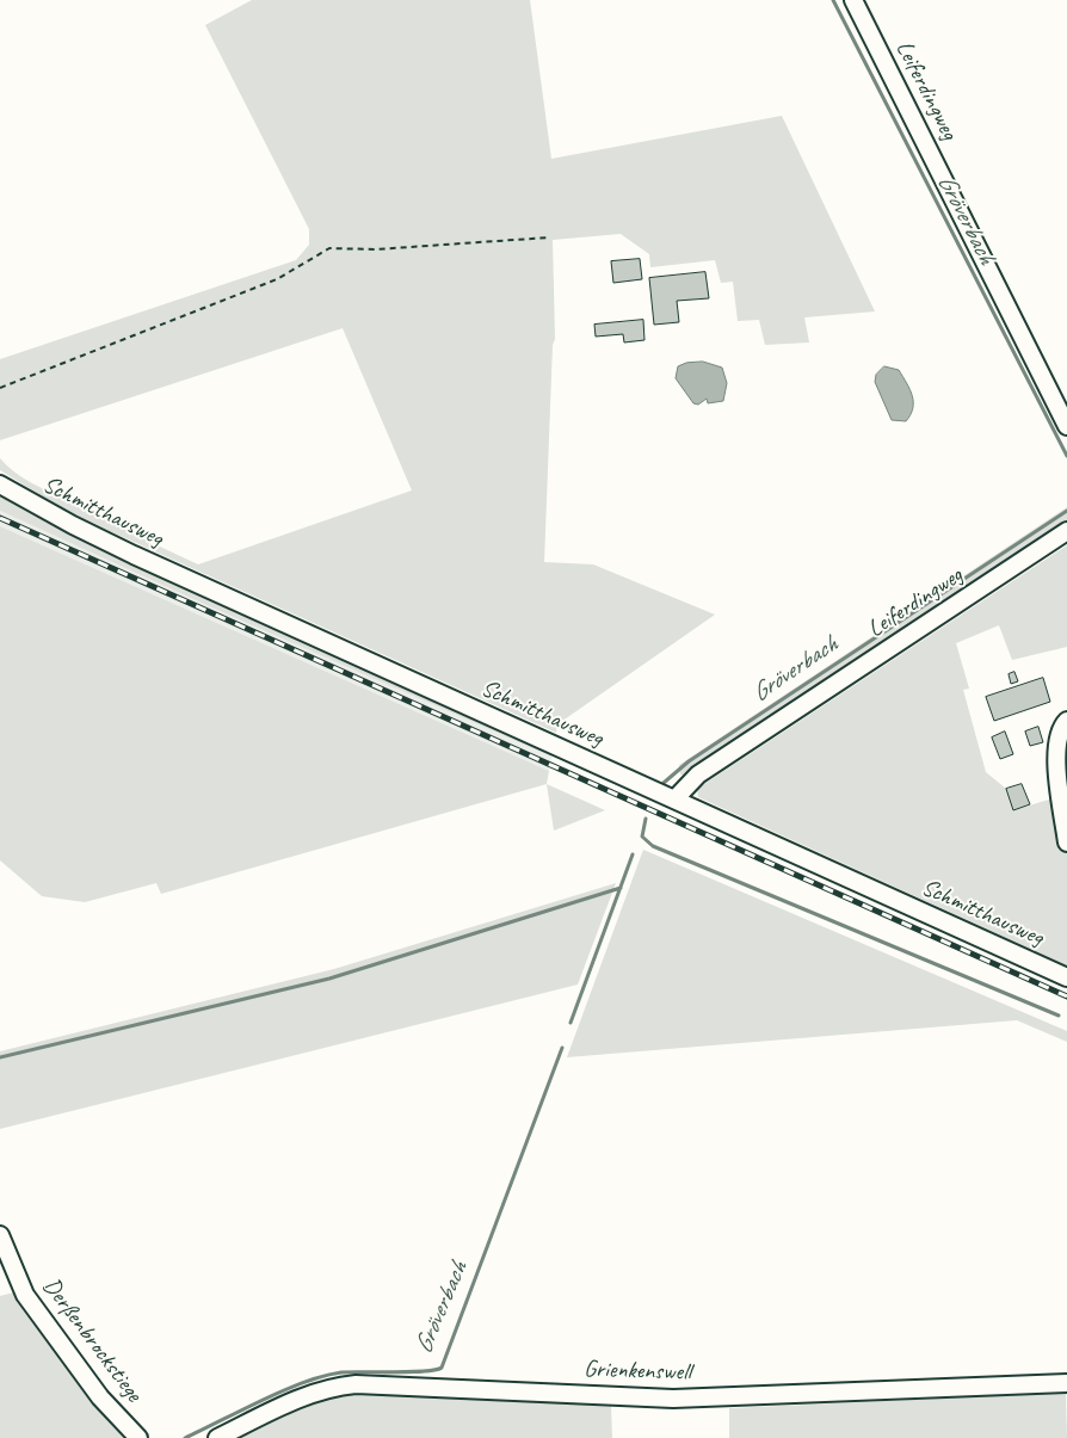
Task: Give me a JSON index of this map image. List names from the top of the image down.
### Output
{
  "streets": {
    "street": [
      "Leiferdingweg",
      "Schmitthausweg",
      "Derßenbrockstiege",
      "Grienkenswell"
    ]
  },
  "crossings": [
    ["Leiferdingweg", "Schmitthausweg"]
  ],
  "water": ["Gröverbach"]
}
